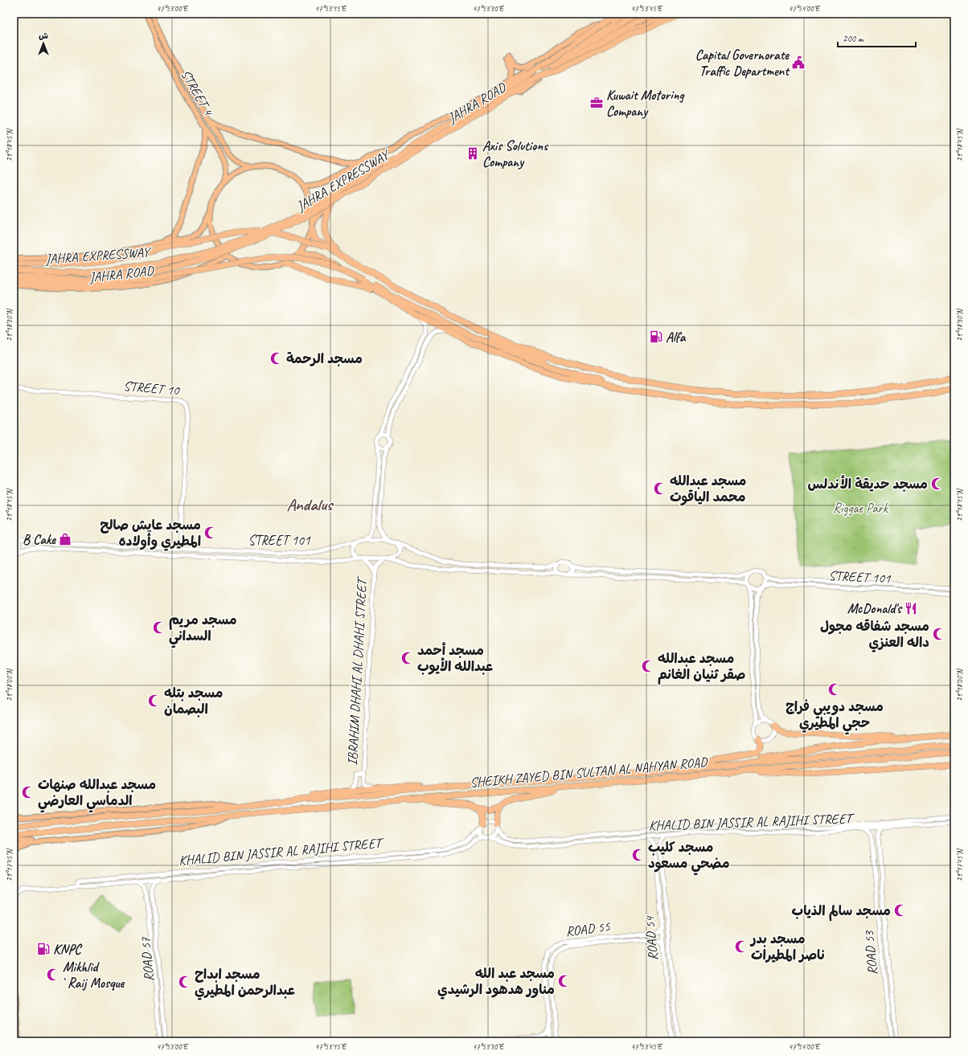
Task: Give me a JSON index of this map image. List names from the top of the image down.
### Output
{
  "streets": {
    "highway": ["JAHRA EXPRESSWAY", "SHEIKH ZAYED BIN SULTAN AL NAHYAN ROAD"],
    "main road": ["STREET 4", "JAHRA ROAD"],
    "street": [
      "STREET 10",
      "STREET 101",
      "IBRAHIM DHAHI AL DHAHI STREET",
      "KHALID BIN JASSIR AL RAJIHI STREET",
      "ROAD 55",
      "ROAD 54",
      "ROAD 53",
      "ROAD 57"
    ]
  },
  "crossings": [
    ["STREET 4", "JAHRA ROAD"],
    ["STREET 101", "IBRAHIM DHAHI AL DHAHI STREET"],
    ["KHALID BIN JASSIR AL RAJIHI STREET", "ROAD 54"],
    ["KHALID BIN JASSIR AL RAJIHI STREET", "ROAD 53"],
    ["KHALID BIN JASSIR AL RAJIHI STREET", "ROAD 57"],
    ["ROAD 55", "ROAD 54"]
  ],
  "districts": ["Andalus"],
  "parks": ["Riggae Park"],
  "places": {
    "public building": ["Capital Governorate Traffic Department"],
    "office": ["Kuwait Motoring Company"],
    "building": ["Axis Solutions Company"],
    "fuel station": ["Alfa", "KNPC"],
    "mosque": [
      "مسجد الرحمة",
      "مسجد حديقة الأندلس",
      "مسجد عبدالله محمد الياقوت",
      "مسجد عايش صالح المطيري وأولاده",
      "مسجد مريم السداني",
      "مسجد شفاقه مجول داله العنزي",
      "مسجد أحمد عبدالله الأيوب",
      "مسجد عبدالله صقر ثنيان الغانم",
      "مسجد دويبي فراج حجي المطيري",
      "مسجد بتله البصمان",
      "مسجد عبدالله صنهات الدماسي العارضي",
      "مسجد كليب مضحي مسعود",
      "مسجد سالم الذياب",
      "مسجد بدر ناصر المطيرات",
      "Mikhlid ʿRaij Mosque",
      "مسجد عبد الله مناور هدهود الرشيدي",
      "مسجد ابداح عبدالرحمن المطيري"
    ],
    "shop": ["B Cake"],
    "restaurant": ["McDonald's"]
  },
  "scale_bar": "200 m",
  "north": "top",
  "coordinates": [
    "47°53'00\"E",
    "47°53'15\"E",
    "47°53'30\"E",
    "47°53'45\"E",
    "47°54'00\"E",
    "29°18'45\"N",
    "29°18'30\"N",
    "29°18'15\"N",
    "29°18'00\"N",
    "29°17'45\"N"
  ]
}
